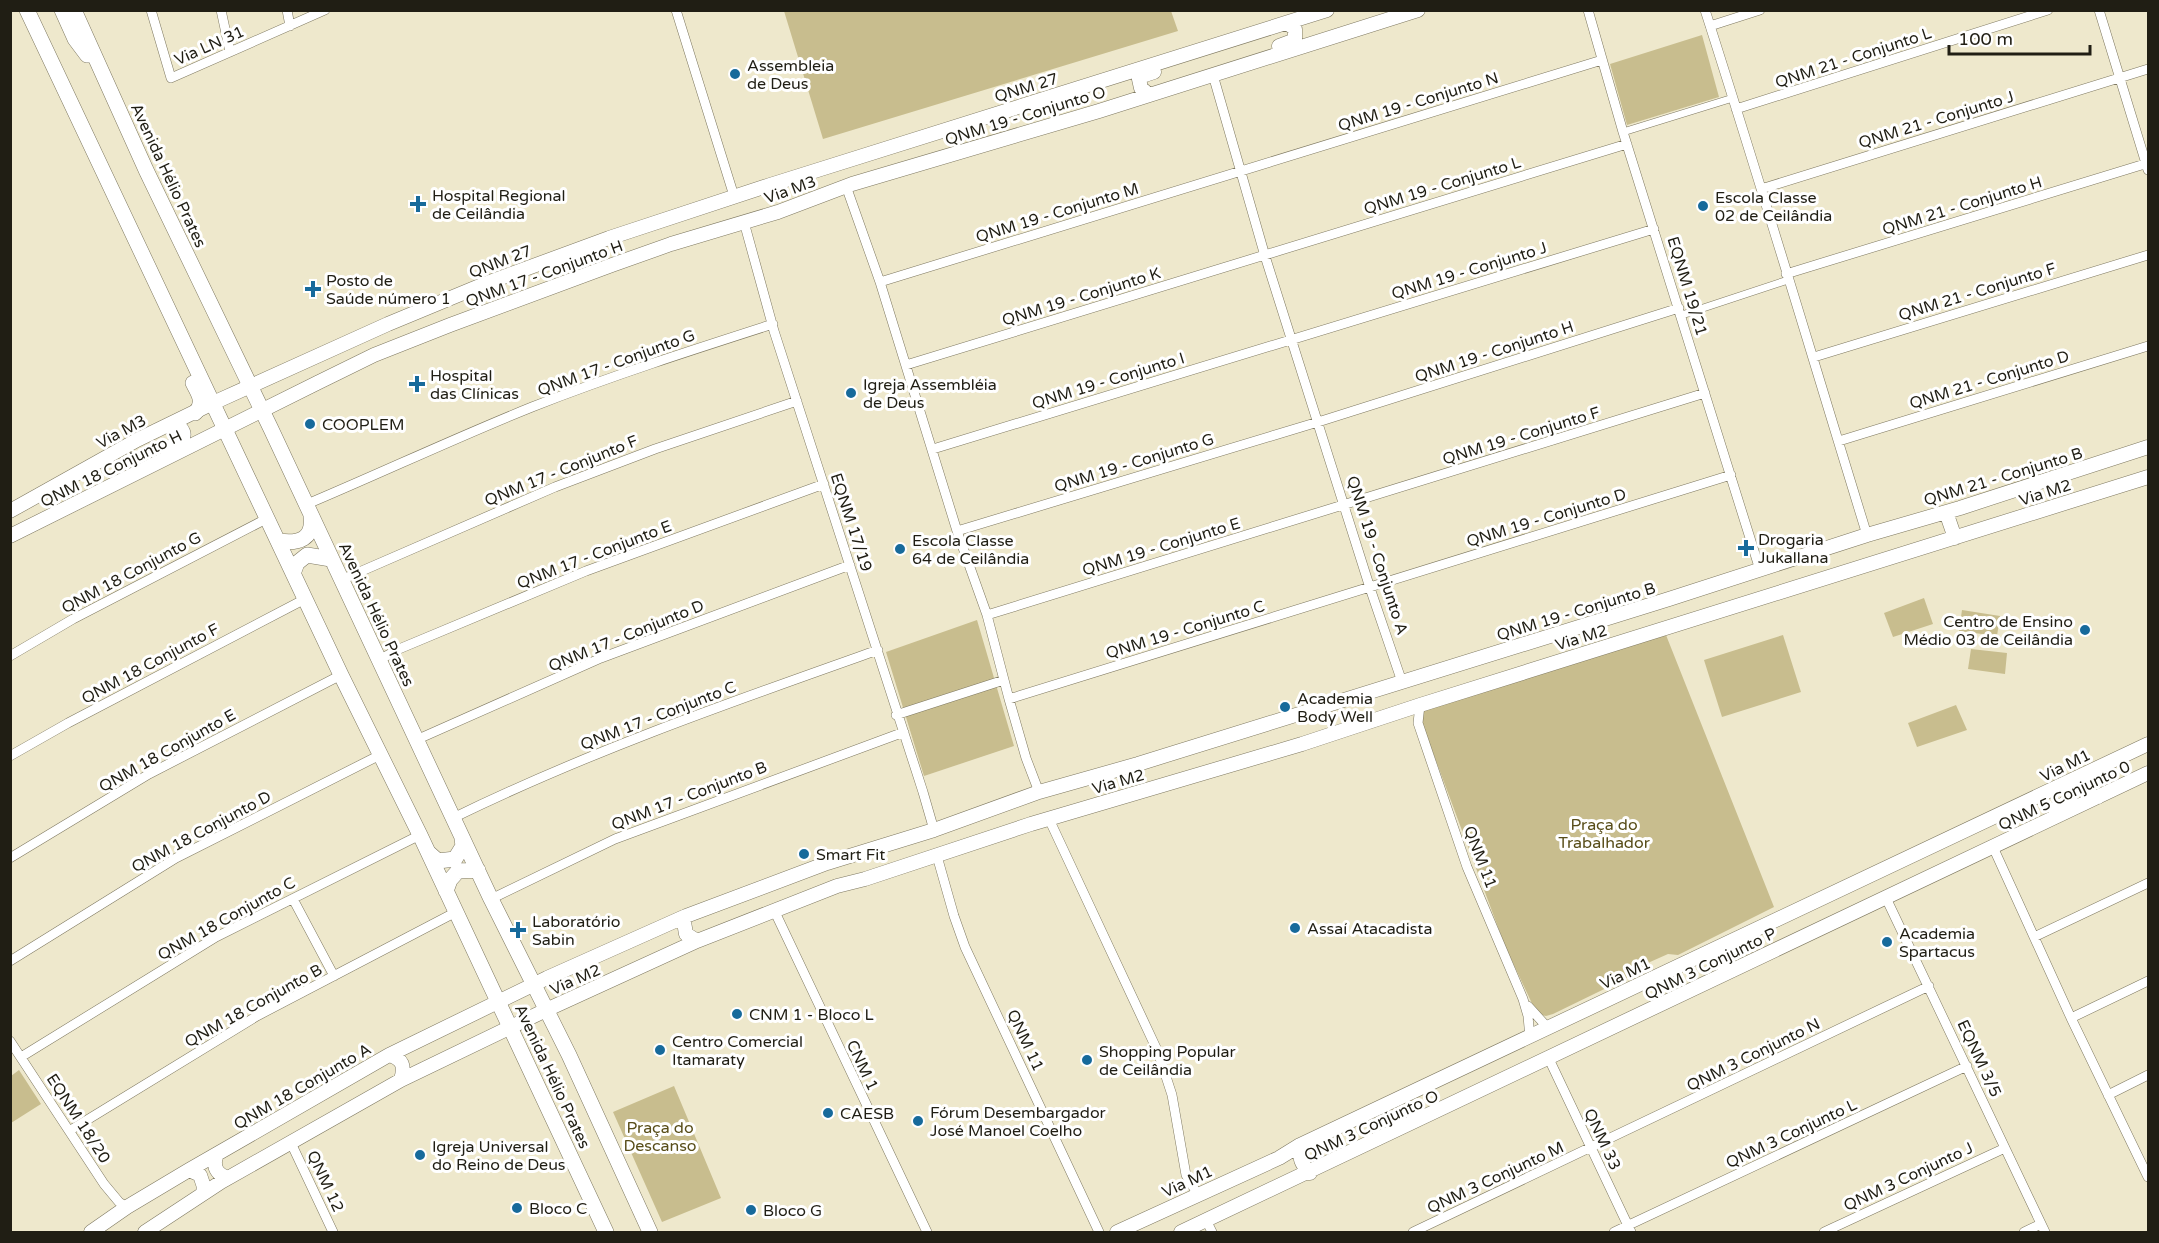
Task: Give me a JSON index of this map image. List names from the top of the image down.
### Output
{
  "streets": {
    "main road": [
      "QNM 27",
      "QNM 19 - Conjunto O",
      "Avenida Hélio Prates",
      "Via M3",
      "QNM 17 - Conjunto H",
      "QNM 18 Conjunto H",
      "QNM 21 - Conjunto B",
      "Via M2",
      "QNM 19 - Conjunto B",
      "Via M1",
      "QNM 5 Conjunto 0",
      "QNM 3 Conjunto P",
      "QNM 18 Conjunto A",
      "QNM 3 Conjunto O"
    ],
    "street": [
      "Via LN 31",
      "QNM 21 - Conjunto L",
      "QNM 19 - Conjunto N",
      "QNM 21 - Conjunto J",
      "QNM 19 - Conjunto L",
      "QNM 21 - Conjunto H",
      "QNM 19 - Conjunto M",
      "QNM 19 - Conjunto J",
      "EQNM 19/21",
      "QNM 21 - Conjunto F",
      "QNM 19 - Conjunto K",
      "QNM 19 - Conjunto H",
      "QNM 17 - Conjunto G",
      "QNM 21 - Conjunto D",
      "QNM 19 - Conjunto I",
      "QNM 19 - Conjunto F",
      "QNM 19 - Conjunto G",
      "QNM 17 - Conjunto F",
      "QNM 19 - Conjunto D",
      "EQNM 17/19",
      "QNM 19 - Conjunto E",
      "QNM 17 - Conjunto E",
      "QNM 19 - Conjunto A",
      "QNM 18 Conjunto G",
      "QNM 19 - Conjunto C",
      "QNM 17 - Conjunto D",
      "QNM 18 Conjunto F",
      "QNM 17 - Conjunto C",
      "QNM 18 Conjunto E",
      "QNM 17 - Conjunto B",
      "QNM 18 Conjunto D",
      "QNM 11",
      "QNM 18 Conjunto C",
      "QNM 18 Conjunto B",
      "QNM 3 Conjunto N",
      "EQNM 3/5",
      "CNM 1",
      "EQNM 18/20",
      "QNM 3 Conjunto L",
      "QNM 33",
      "QNM 3 Conjunto J",
      "QNM 3 Conjunto M",
      "QNM 12"
    ]
  },
  "crossings": [
    ["QNM 27", "Avenida Hélio Prates"],
    ["QNM 27", "Via M3"],
    ["QNM 19 - Conjunto N", "QNM 19 - Conjunto M"],
    ["QNM 19 - Conjunto N", "EQNM 19/21"],
    ["QNM 19 - Conjunto N", "QNM 19 - Conjunto A"],
    ["QNM 19 - Conjunto O", "Via M3"],
    ["QNM 19 - Conjunto O", "QNM 19 - Conjunto A"],
    ["Avenida Hélio Prates", "Via M3"],
    ["Avenida Hélio Prates", "QNM 17 - Conjunto H"],
    ["Avenida Hélio Prates", "QNM 17 - Conjunto G"],
    ["Avenida Hélio Prates", "QNM 18 Conjunto H"],
    ["Avenida Hélio Prates", "QNM 17 - Conjunto F"],
    ["Avenida Hélio Prates", "Via M2"],
    ["Avenida Hélio Prates", "QNM 17 - Conjunto E"],
    ["Avenida Hélio Prates", "QNM 18 Conjunto G"],
    ["Avenida Hélio Prates", "QNM 17 - Conjunto D"],
    ["Avenida Hélio Prates", "QNM 18 Conjunto F"],
    ["Avenida Hélio Prates", "QNM 17 - Conjunto C"],
    ["Avenida Hélio Prates", "QNM 18 Conjunto E"],
    ["Avenida Hélio Prates", "QNM 17 - Conjunto B"],
    ["Avenida Hélio Prates", "QNM 18 Conjunto D"],
    ["Avenida Hélio Prates", "QNM 18 Conjunto C"],
    ["Avenida Hélio Prates", "QNM 18 Conjunto B"],
    ["Avenida Hélio Prates", "QNM 18 Conjunto A"],
    ["QNM 19 - Conjunto L", "EQNM 19/21"],
    ["QNM 19 - Conjunto L", "QNM 19 - Conjunto K"],
    ["QNM 19 - Conjunto L", "QNM 19 - Conjunto A"],
    ["Via M3", "QNM 17 - Conjunto H"],
    ["Via M3", "EQNM 17/19"],
    ["QNM 19 - Conjunto M", "QNM 19 - Conjunto A"],
    ["QNM 19 - Conjunto J", "EQNM 19/21"],
    ["QNM 19 - Conjunto J", "QNM 19 - Conjunto I"],
    ["QNM 19 - Conjunto J", "QNM 19 - Conjunto A"],
    ["QNM 17 - Conjunto H", "EQNM 17/19"],
    ["EQNM 19/21", "QNM 19 - Conjunto H"],
    ["EQNM 19/21", "QNM 19 - Conjunto F"],
    ["EQNM 19/21", "QNM 19 - Conjunto D"],
    ["EQNM 19/21", "QNM 19 - Conjunto B"],
    ["QNM 19 - Conjunto K", "QNM 19 - Conjunto A"],
    ["QNM 19 - Conjunto H", "QNM 19 - Conjunto G"],
    ["QNM 19 - Conjunto H", "QNM 19 - Conjunto A"],
    ["QNM 17 - Conjunto G", "EQNM 17/19"],
    ["QNM 19 - Conjunto I", "QNM 19 - Conjunto A"],
    ["QNM 19 - Conjunto F", "QNM 19 - Conjunto E"],
    ["QNM 19 - Conjunto F", "QNM 19 - Conjunto A"],
    ["QNM 19 - Conjunto G", "QNM 19 - Conjunto A"],
    ["QNM 17 - Conjunto F", "EQNM 17/19"],
    ["Via M2", "EQNM 17/19"],
    ["Via M2", "QNM 11"],
    ["Via M2", "CNM 1"],
    ["Via M2", "QNM 18 Conjunto A"],
    ["Via M2", "QNM 12"],
    ["QNM 19 - Conjunto D", "QNM 19 - Conjunto A"],
    ["QNM 19 - Conjunto D", "QNM 19 - Conjunto C"],
    ["EQNM 17/19", "QNM 17 - Conjunto E"],
    ["EQNM 17/19", "QNM 17 - Conjunto D"],
    ["EQNM 17/19", "QNM 17 - Conjunto C"],
    ["EQNM 17/19", "QNM 17 - Conjunto B"],
    ["QNM 19 - Conjunto E", "QNM 19 - Conjunto A"],
    ["QNM 19 - Conjunto A", "QNM 19 - Conjunto B"],
    ["QNM 19 - Conjunto A", "QNM 19 - Conjunto C"],
    ["Via M1", "QNM 11"],
    ["QNM 18 Conjunto C", "EQNM 18/20"],
    ["QNM 3 Conjunto P", "EQNM 3/5"],
    ["QNM 3 Conjunto P", "QNM 3 Conjunto O"],
    ["QNM 3 Conjunto P", "QNM 33"],
    ["QNM 18 Conjunto B", "EQNM 18/20"],
    ["QNM 3 Conjunto N", "EQNM 3/5"],
    ["QNM 3 Conjunto N", "QNM 33"],
    ["QNM 3 Conjunto N", "QNM 3 Conjunto M"],
    ["EQNM 3/5", "QNM 3 Conjunto L"],
    ["EQNM 3/5", "QNM 3 Conjunto J"],
    ["QNM 18 Conjunto A", "EQNM 18/20"],
    ["QNM 3 Conjunto O", "QNM 33"],
    ["QNM 3 Conjunto L", "QNM 33"],
    ["QNM 33", "QNM 3 Conjunto M"]
  ],
  "parks": ["Praça do Trabalhador", "Praça do Descanso"],
  "places": {
    "other": [
      "Assembleia de Deus",
      "Escola Classe 02 de Ceilândia",
      "Igreja Assembléia de Deus",
      "COOPLEM",
      "Escola Classe 64 de Ceilândia",
      "Centro de Ensino Médio 03 de Ceilândia",
      "Academia Body Well",
      "Smart Fit",
      "Assaí Atacadista",
      "Academia Spartacus",
      "CNM 1 - Bloco L",
      "Centro Comercial Itamaraty",
      "Shopping Popular de Ceilândia",
      "CAESB",
      "Fórum Desembargador José Manoel Coelho",
      "Igreja Universal do Reino de Deus",
      "Bloco C",
      "Bloco G"
    ],
    "health": [
      "Hospital Regional de Ceilândia",
      "Posto de Saúde número 1",
      "Hospital das Clínicas",
      "Drogaria Jukallana",
      "Laboratório Sabin"
    ]
  },
  "scale_bar": "100 m"
}
